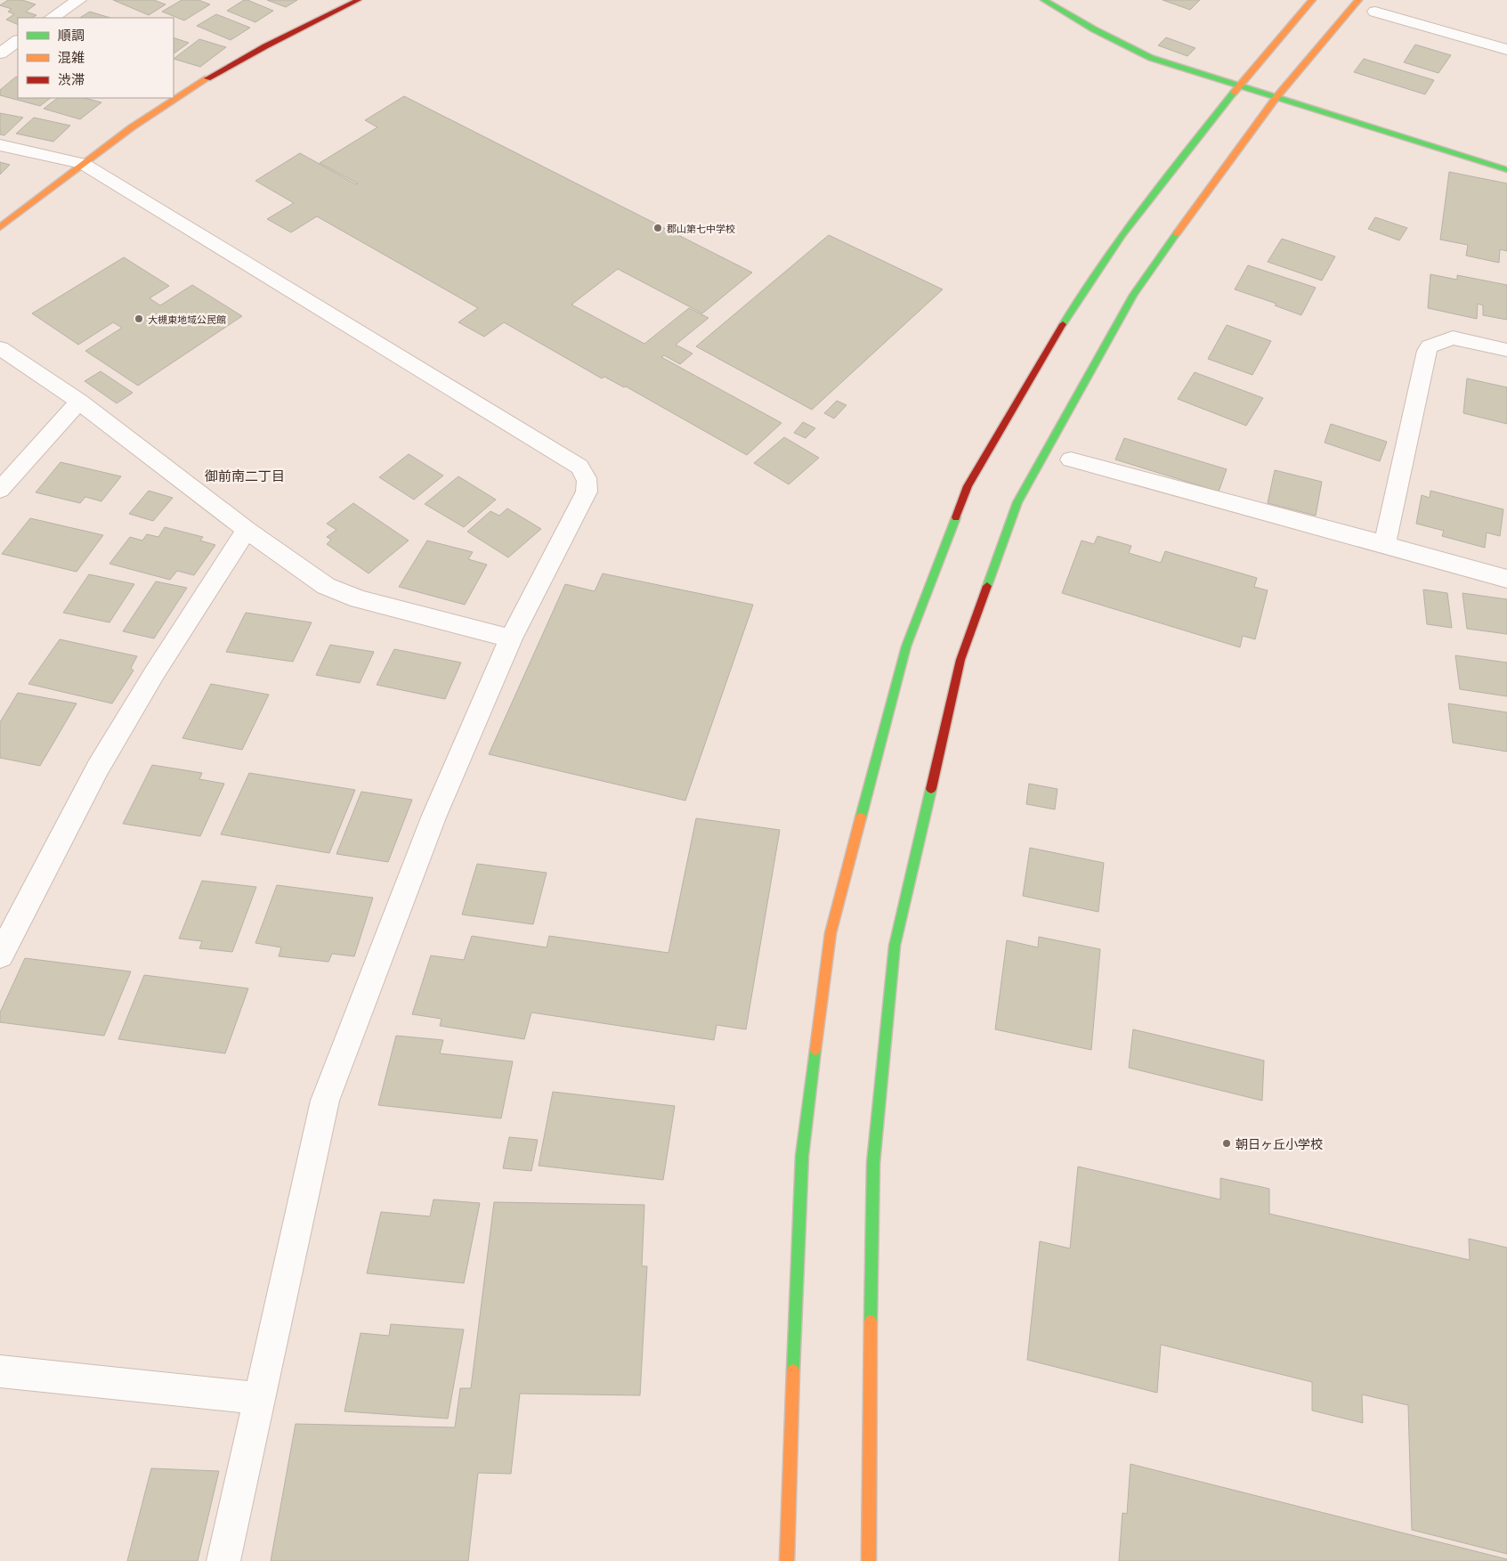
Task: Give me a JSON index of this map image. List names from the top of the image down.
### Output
{
  "districts": ["御前南二丁目"],
  "places": ["郡山第七中学校", "大槻東地域公民館", "朝日ヶ丘小学校"],
  "legend": ["順調", "混雑", "渋滞"]
}
